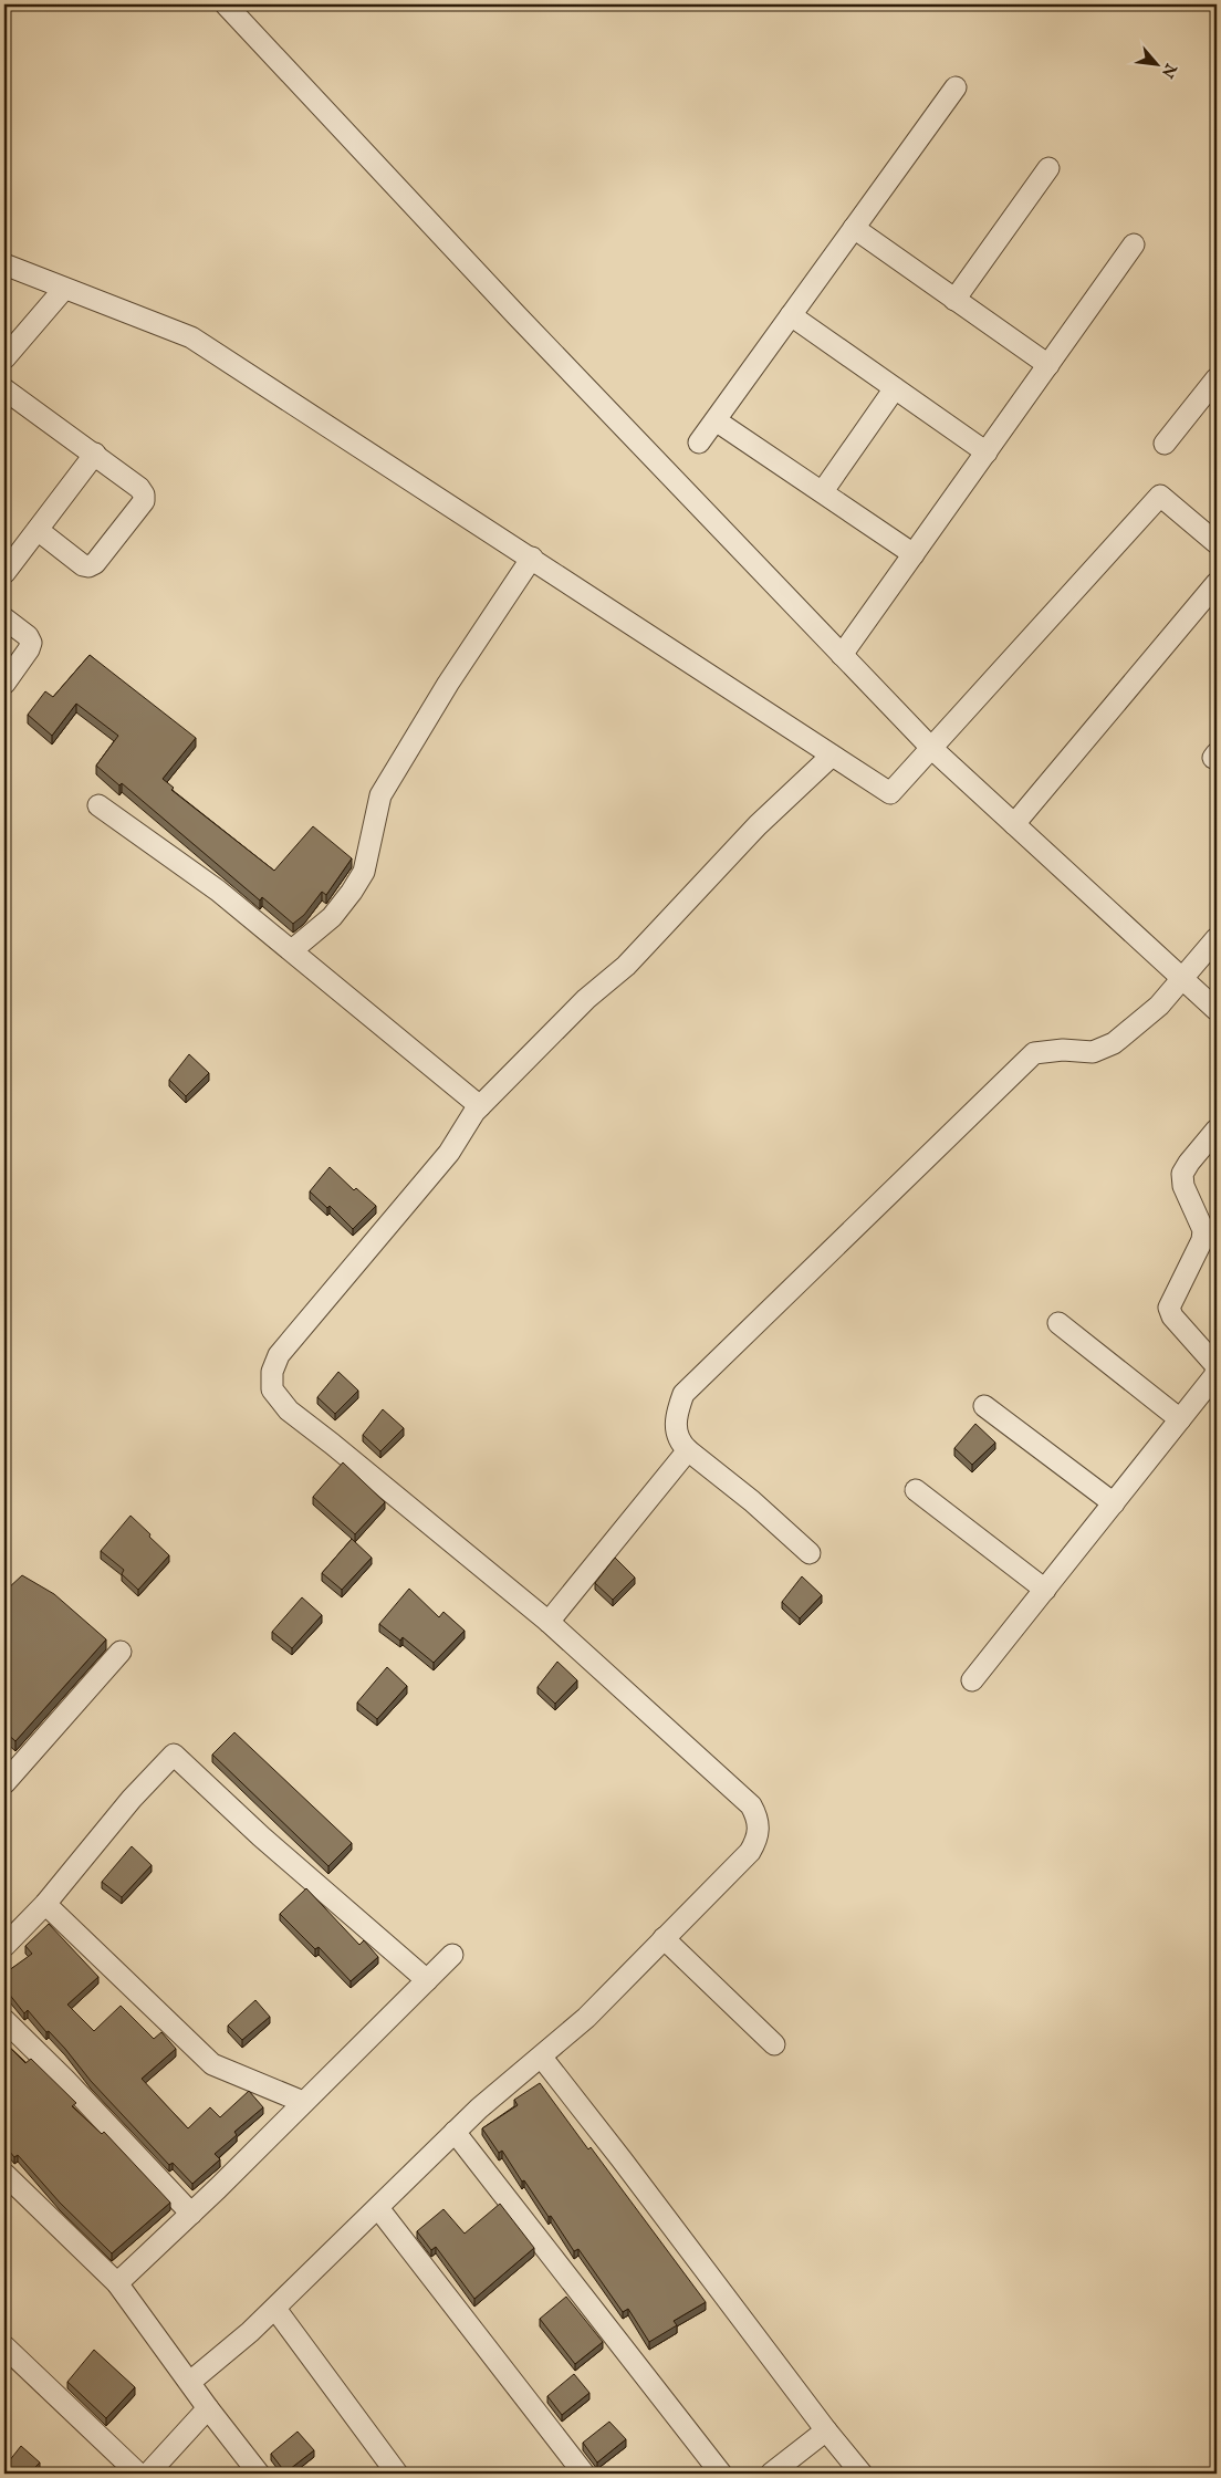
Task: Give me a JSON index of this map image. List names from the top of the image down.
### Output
{
  "north": "bottom right"
}
